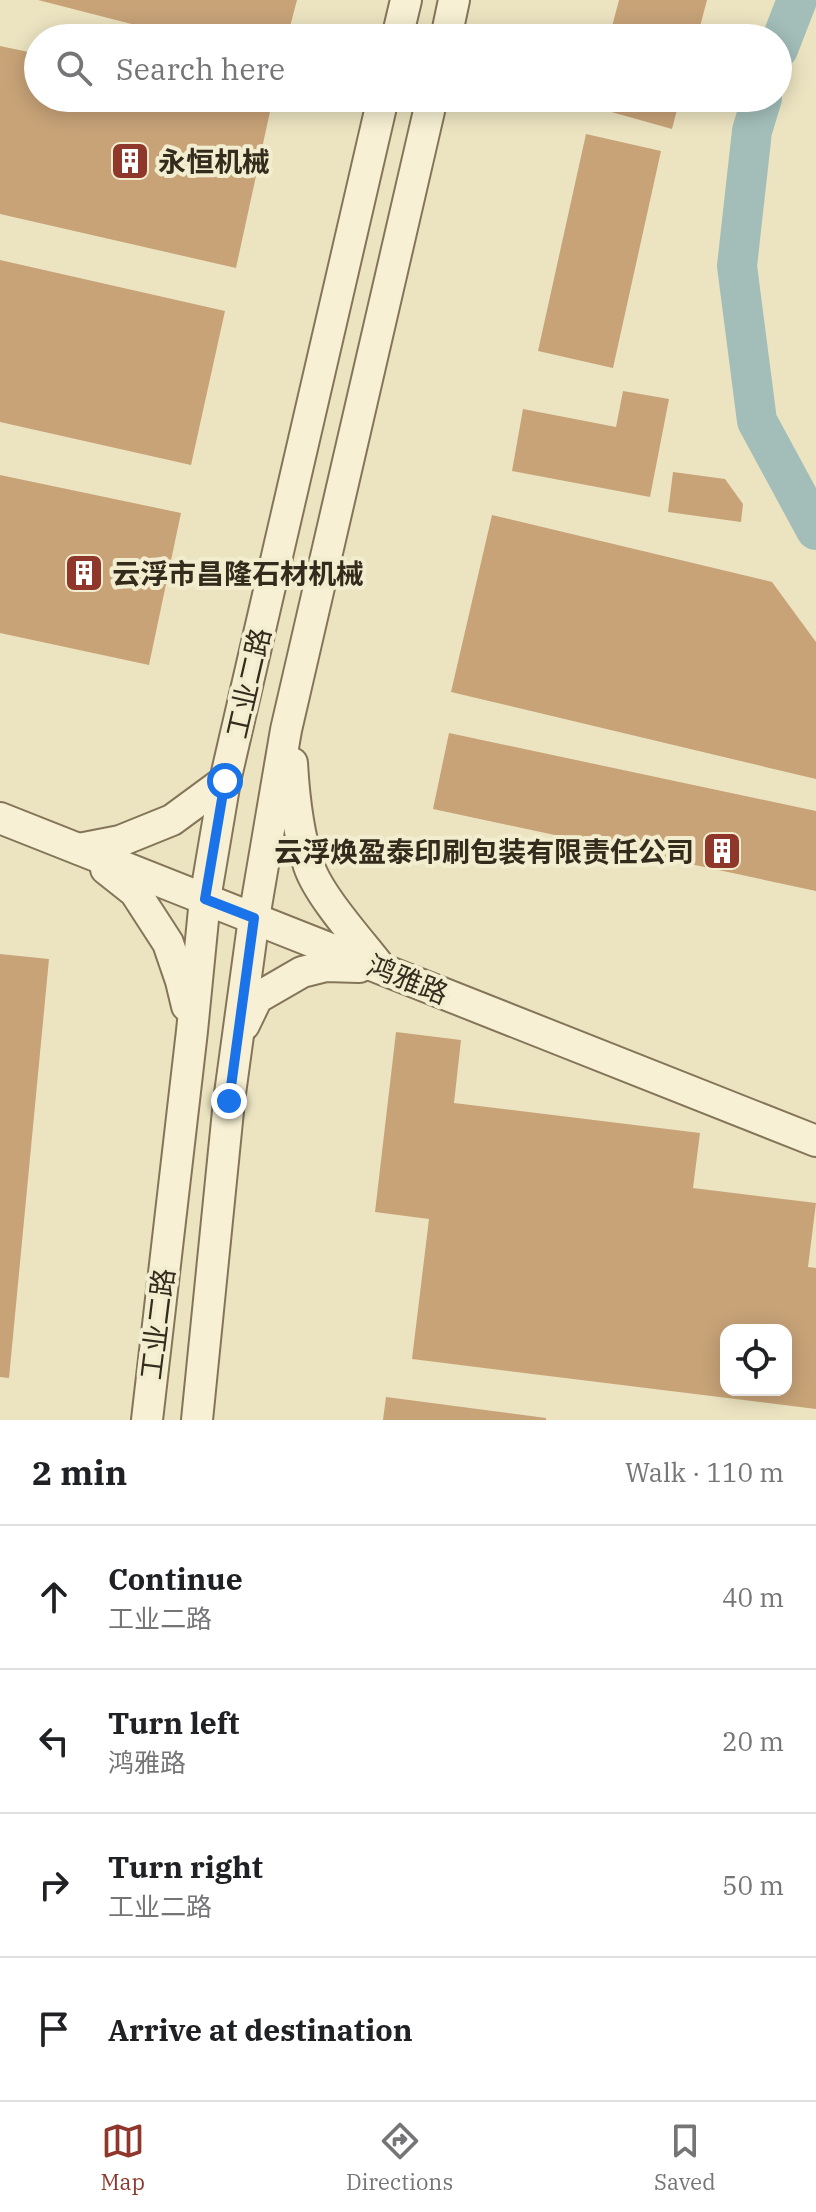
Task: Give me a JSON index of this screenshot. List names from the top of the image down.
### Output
{
  "streets": {
    "street": ["工业二路", "鸿雅路"]
  },
  "crossings": [
    ["工业二路", "鸿雅路"]
  ],
  "places": {
    "building": ["永恒机械", "云浮市昌隆石材机械", "云浮焕盈泰印刷包装有限责任公司"]
  },
  "page": {
    "search": "Search here",
    "heading": ["2 min", "Walk · 110 m"],
    "list": [
      ["Continue", "工业二路", "40 m"],
      ["Turn left", "鸿雅路", "20 m"],
      ["Turn right", "工业二路", "50 m"],
      "Arrive at destination"
    ],
    "nav": ["Map", "Directions", "Saved"]
  }
}
